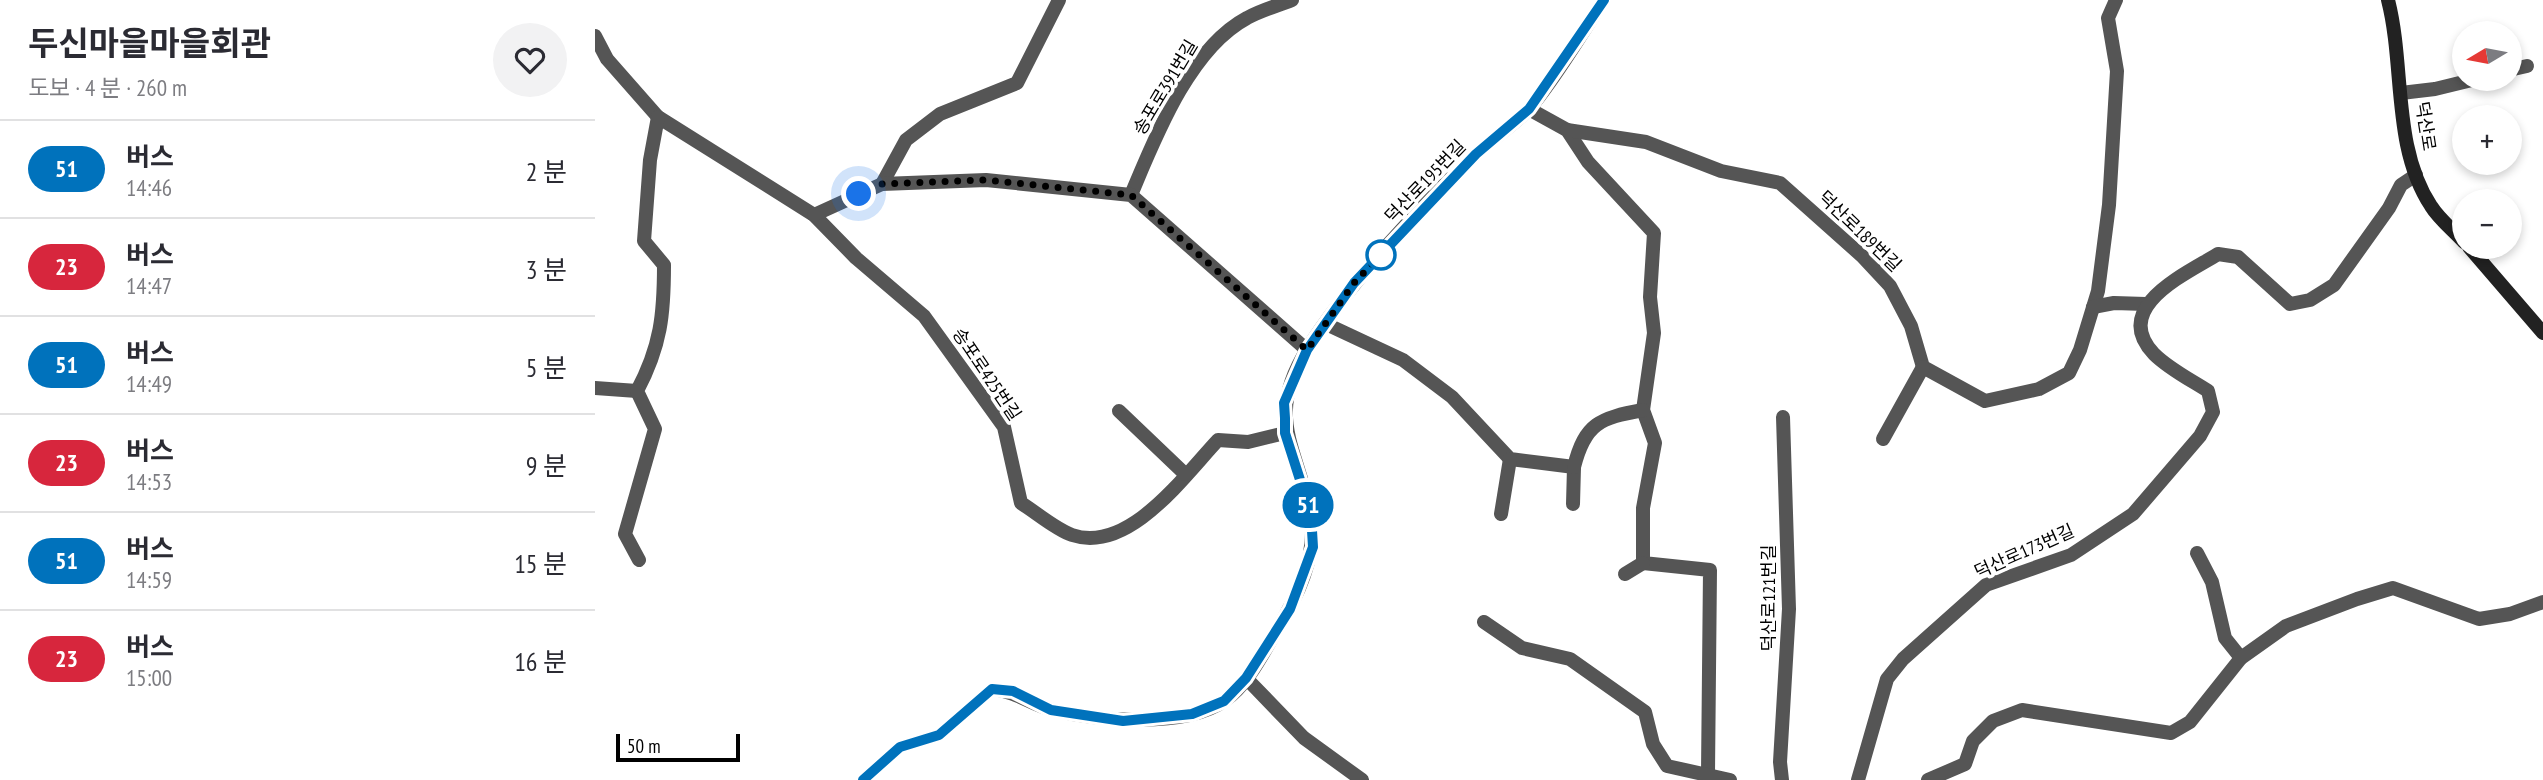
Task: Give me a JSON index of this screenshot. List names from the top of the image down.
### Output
{
  "streets": {
    "street": [
      "송포로391번길",
      "덕산로",
      "덕산로195번길",
      "덕산로189번길",
      "송포로425번길",
      "덕산로173번길",
      "덕산로121번길"
    ]
  },
  "crossings": [
    ["덕산로195번길", "송포로425번길"]
  ],
  "lines": ["bus line 51"],
  "scale_bar": "50 m",
  "north": "left",
  "page": {
    "heading": ["두신마을마을회관", "도보 · 4 분 · 260 m"],
    "on_map": "51",
    "map_buttons": ["+", "−"],
    "list": [
      {
        "mark": "51",
        "name": "버스",
        "note": "14:46",
        "value": "2 분"
      },
      {
        "mark": "23",
        "name": "버스",
        "note": "14:47",
        "value": "3 분"
      },
      {
        "mark": "51",
        "name": "버스",
        "note": "14:49",
        "value": "5 분"
      },
      {
        "mark": "23",
        "name": "버스",
        "note": "14:53",
        "value": "9 분"
      },
      {
        "mark": "51",
        "name": "버스",
        "note": "14:59",
        "value": "15 분"
      },
      {
        "mark": "23",
        "name": "버스",
        "note": "15:00",
        "value": "16 분"
      }
    ],
    "scale": "50 m"
  }
}
